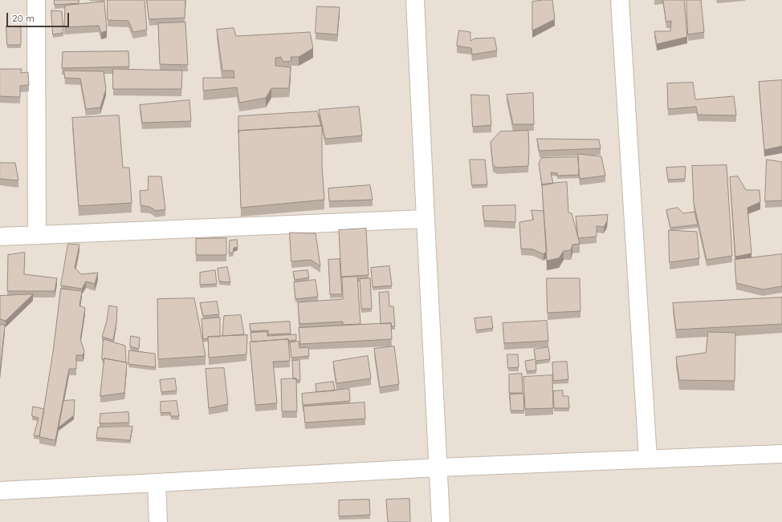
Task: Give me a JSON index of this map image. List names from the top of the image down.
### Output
{
  "scale_bar": "20 m"
}
